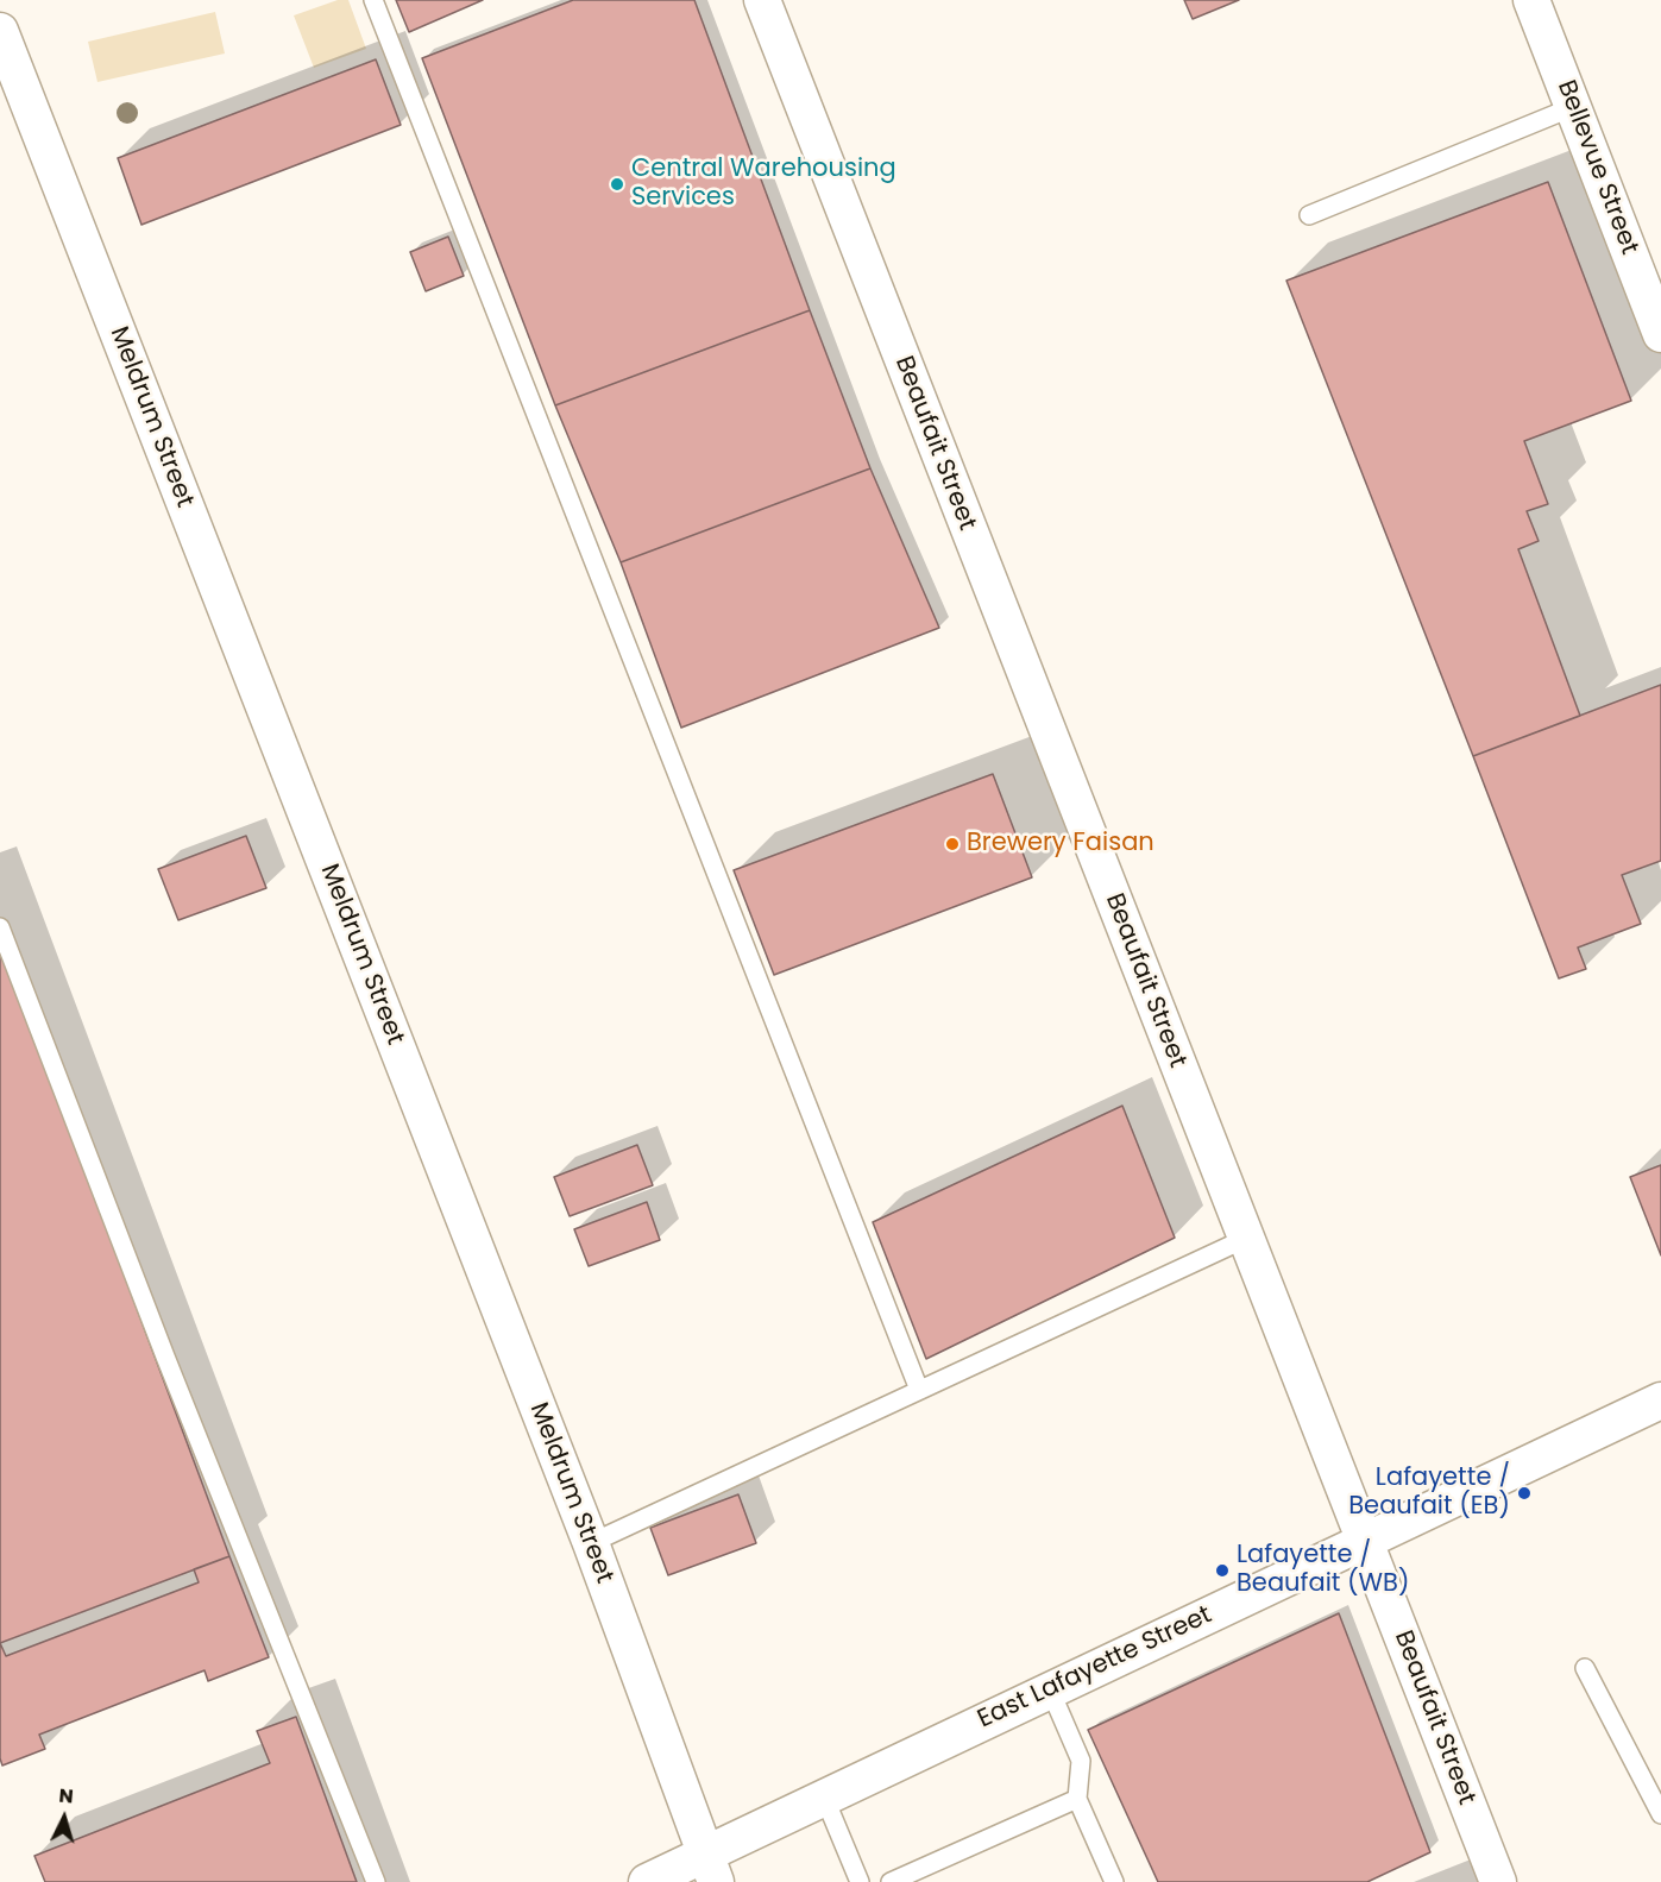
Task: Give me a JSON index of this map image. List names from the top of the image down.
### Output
{
  "streets": {
    "street": [
      "Bellevue Street",
      "Meldrum Street",
      "Beaufait Street",
      "East Lafayette Street"
    ]
  },
  "crossings": [
    ["Meldrum Street", "East Lafayette Street"],
    ["Beaufait Street", "East Lafayette Street"]
  ],
  "places": [
    "Central Warehousing Services",
    "Brewery Faisan",
    "Lafayette / Beaufait (EB)",
    "Lafayette / Beaufait (WB)"
  ],
  "north": "top"
}
